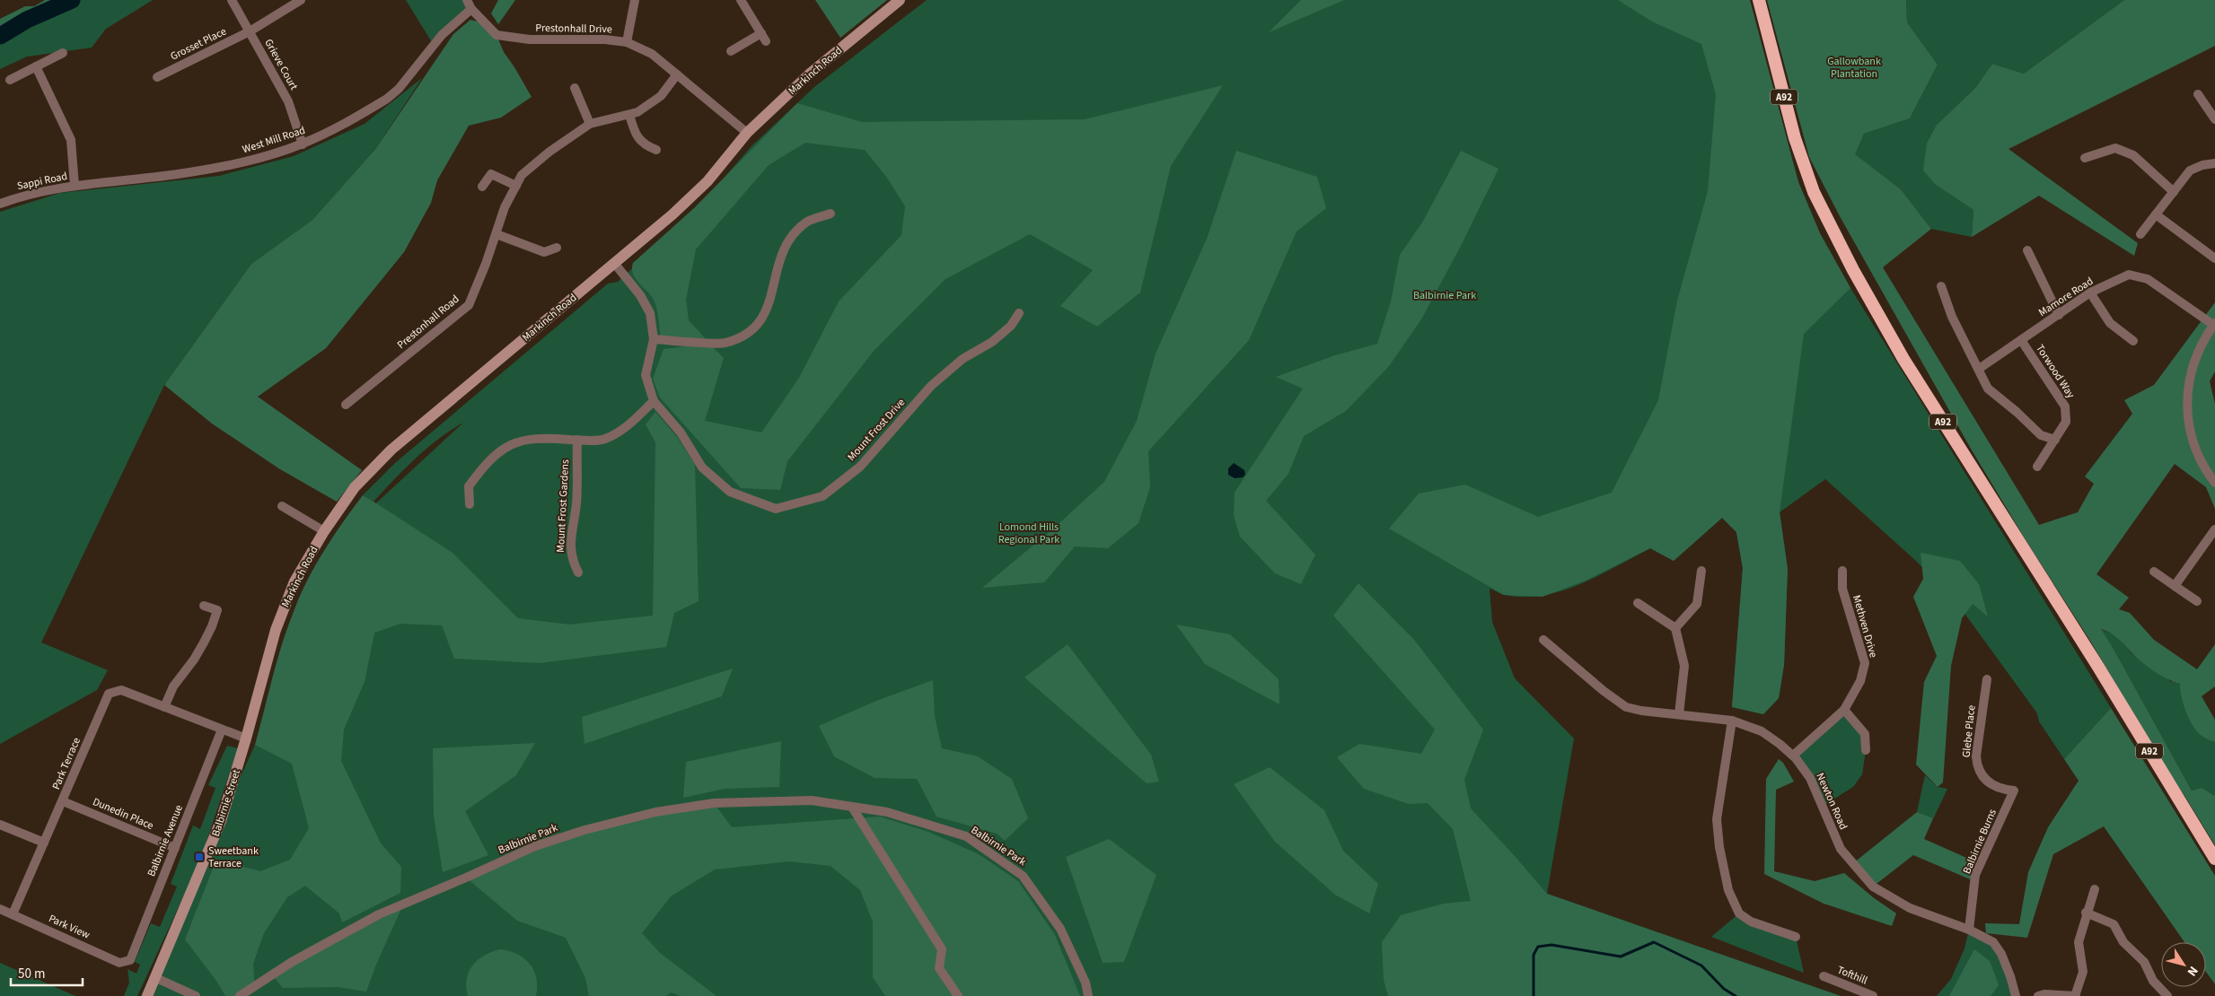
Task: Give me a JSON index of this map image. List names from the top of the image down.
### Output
{
  "streets": {
    "highway": ["A92"],
    "main road": ["Markinch Road", "Balbirnie Street"],
    "street": [
      "Prestonhall Drive",
      "Grosset Place",
      "Grieve Court",
      "West Mill Road",
      "Sappi Road",
      "Mamore Road",
      "Prestonhall Road",
      "Torwood Way",
      "Mount Frost Drive",
      "Mount Frost Gardens",
      "Methven Drive",
      "Glebe Place",
      "Park Terrace",
      "Newton Road",
      "Dunedin Place",
      "Balbirnie Park",
      "Balbirnie Avenue",
      "Balbirnie Burns",
      "Park View",
      "Tofthill"
    ]
  },
  "crossings": [
    ["Prestonhall Drive", "Markinch Road"],
    ["Prestonhall Drive", "West Mill Road"],
    ["Prestonhall Drive", "Prestonhall Road"],
    ["Grosset Place", "Grieve Court"],
    ["Grieve Court", "West Mill Road"],
    ["Markinch Road", "Mount Frost Drive"],
    ["Markinch Road", "Balbirnie Street"],
    ["West Mill Road", "Sappi Road"],
    ["Mamore Road", "Torwood Way"],
    ["Methven Drive", "Newton Road"],
    ["Glebe Place", "Balbirnie Burns"],
    ["Park Terrace", "Dunedin Place"],
    ["Park Terrace", "Park View"],
    ["Newton Road", "Balbirnie Burns"],
    ["Dunedin Place", "Balbirnie Avenue"],
    ["Balbirnie Avenue", "Park View"]
  ],
  "parks": ["Gallowbank Plantation", "Balbirnie Park", "Lomond Hills Regional Park"],
  "places": {
    "transit": ["Sweetbank Terrace"]
  },
  "scale_bar": "50 m",
  "north": "bottom right"
}
